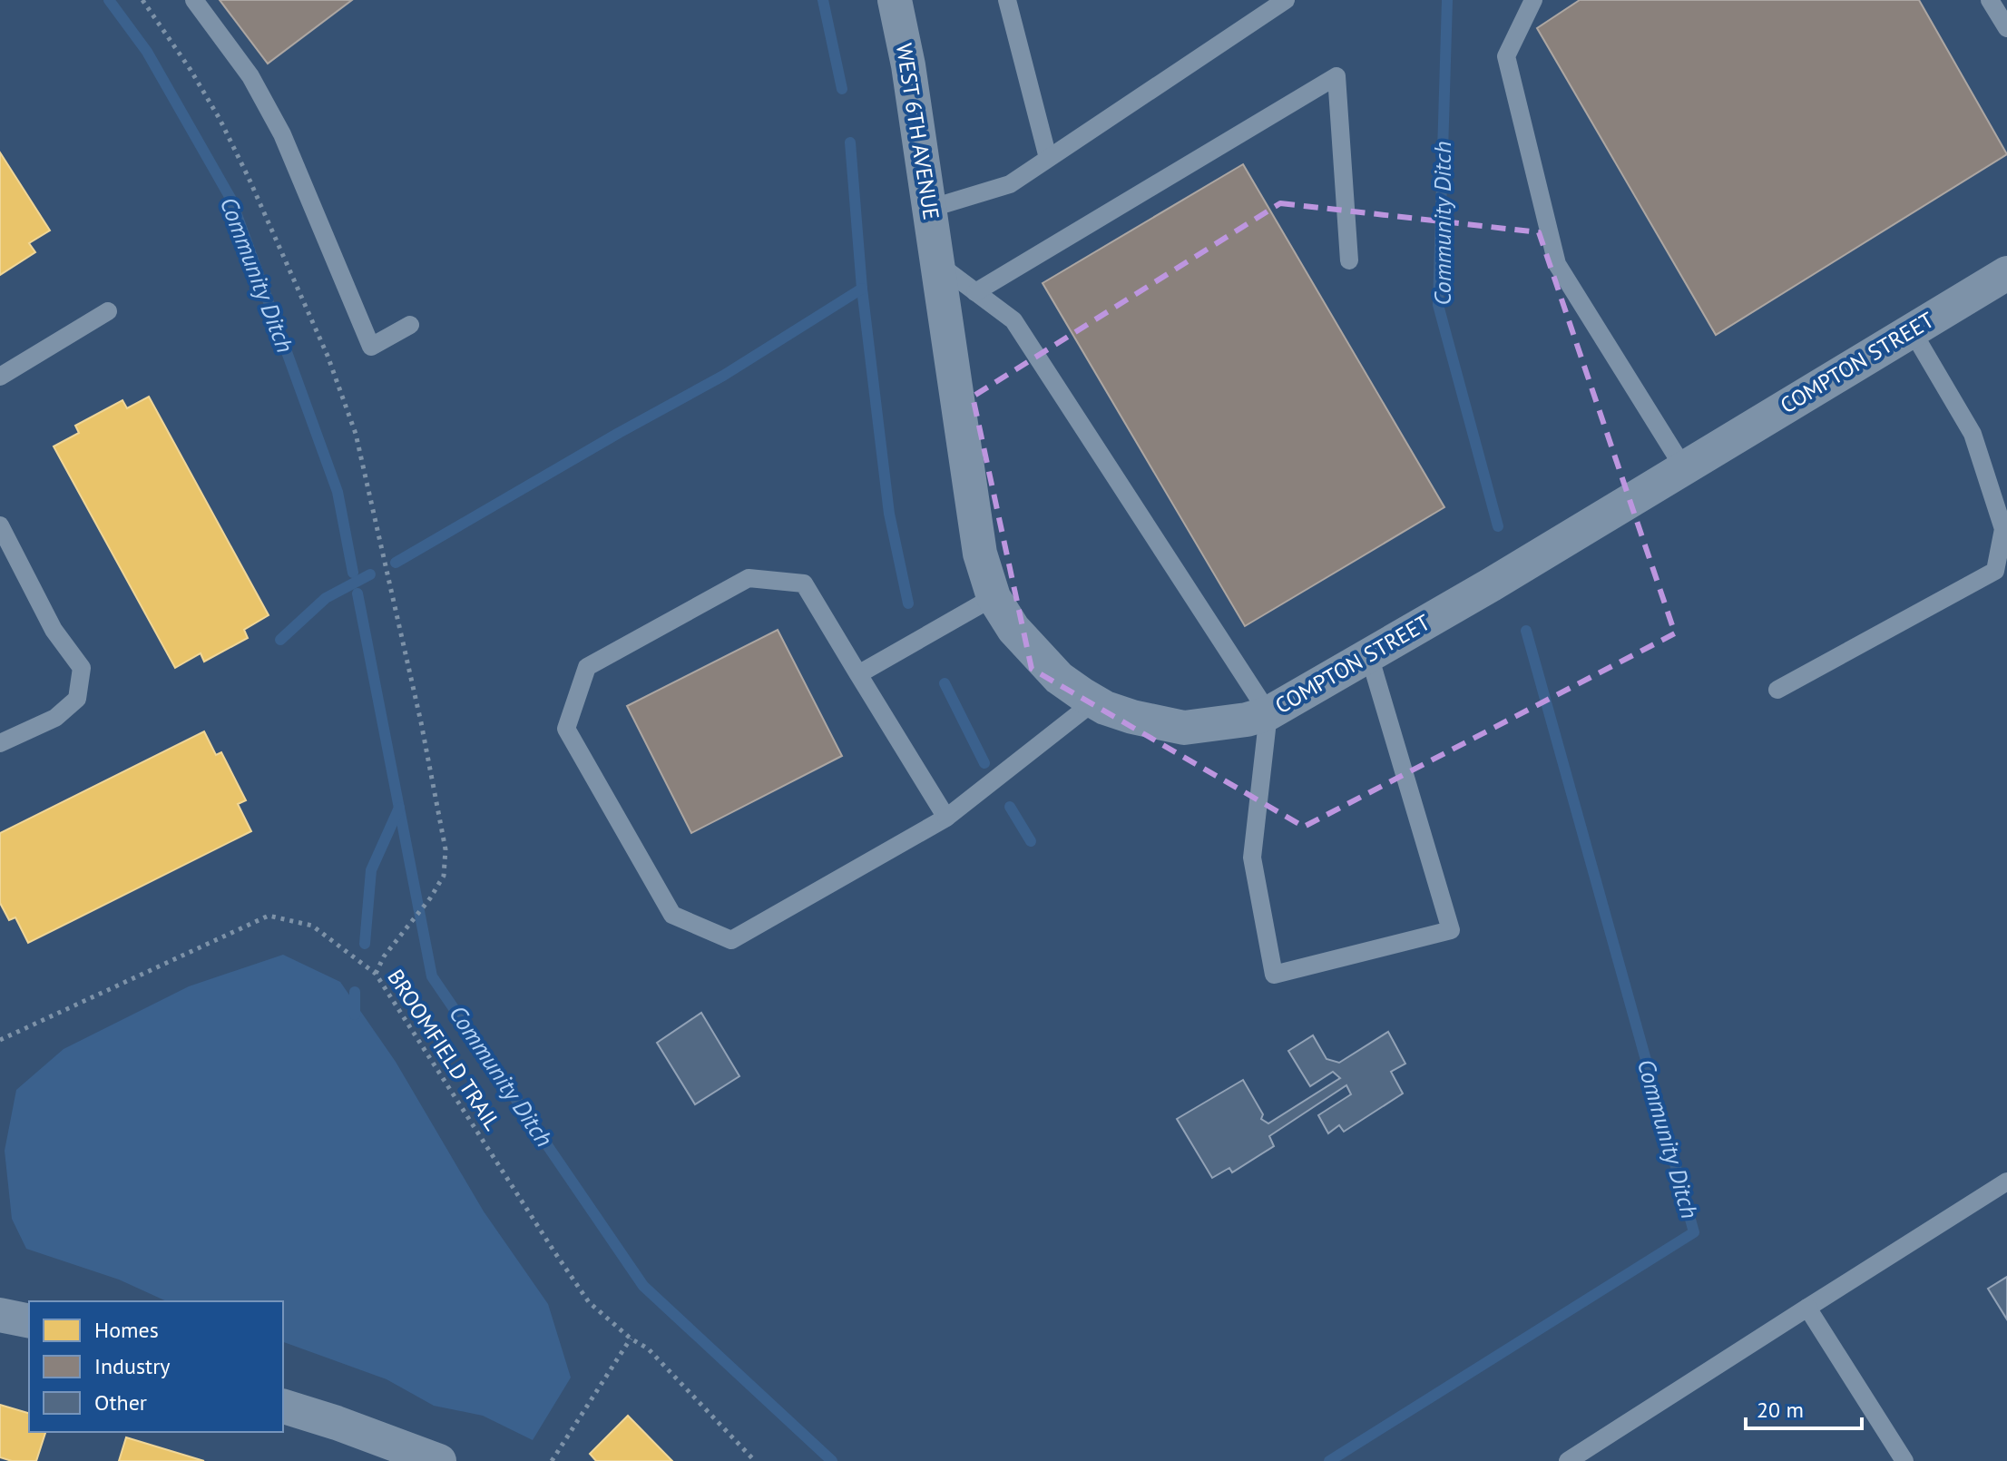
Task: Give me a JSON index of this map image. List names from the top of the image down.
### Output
{
  "streets": {
    "street": ["WEST 6TH AVENUE", "COMPTON STREET"],
    "path": ["BROOMFIELD TRAIL"]
  },
  "crossings": [
    ["WEST 6TH AVENUE", "COMPTON STREET"]
  ],
  "water": ["Community Ditch"],
  "legend": ["Homes", "Industry", "Other"],
  "scale_bar": "20 m"
}
